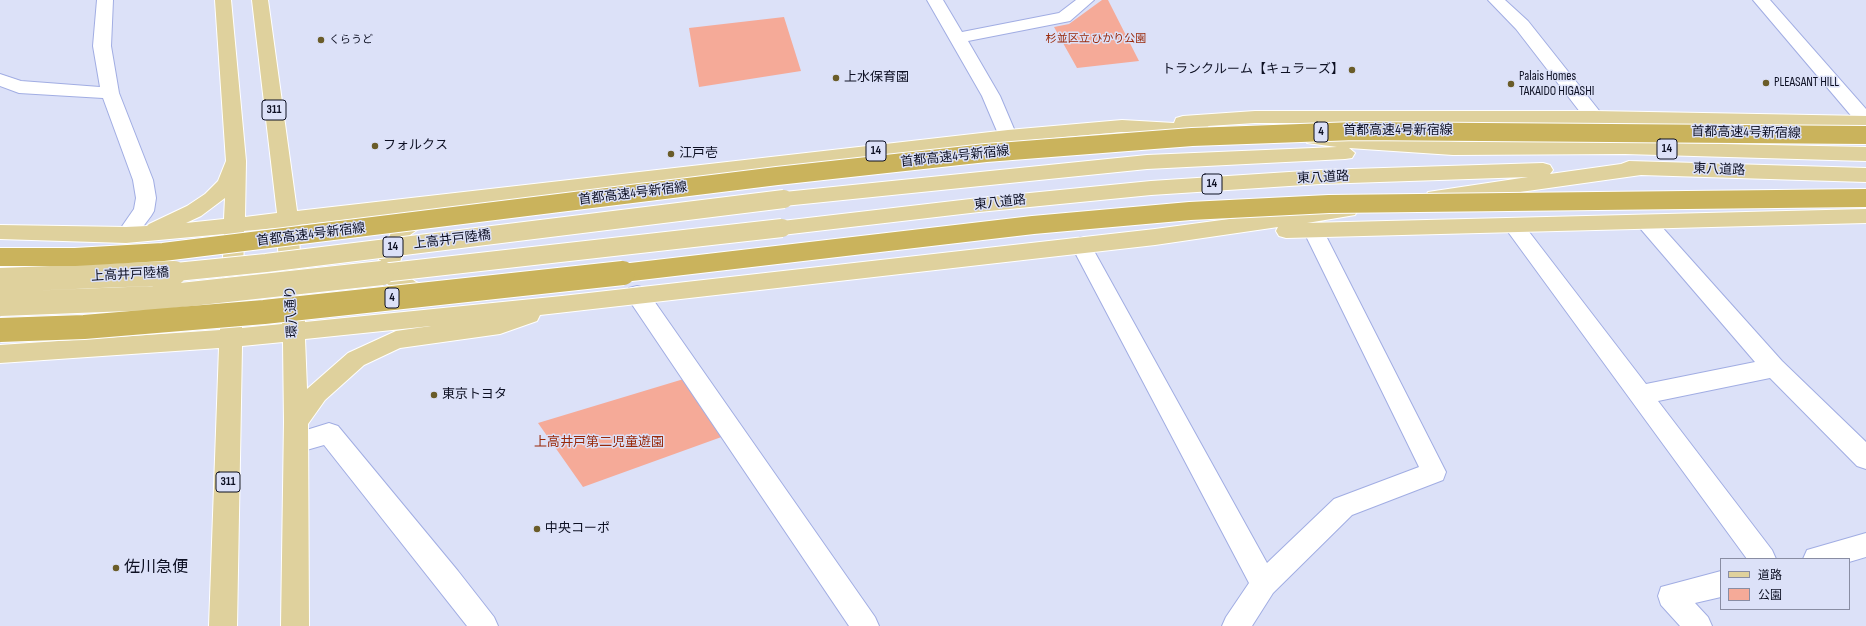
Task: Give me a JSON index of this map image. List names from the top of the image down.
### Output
{
  "streets": {
    "highway": ["首都高速4号新宿線", "4"],
    "main road": [
      "311",
      "14",
      "東八道路",
      "上高井戸陸橋",
      "環八通り"
    ]
  },
  "crossings": [
    ["311", "14"],
    ["14", "東八道路"],
    ["14", "環八通り"],
    ["東八道路", "上高井戸陸橋"]
  ],
  "parks": ["杉並区立 ひかり公園", "上高井戸第二児童遊園"],
  "places": [
    "くらうど",
    "トランクルーム【キュラーズ】",
    "上水保育園",
    "PLEASANT HILL",
    "Palais Homes TAKAIDO HIGASHI",
    "フォルクス",
    "江戸壱",
    "東京トヨタ",
    "中央コーポ",
    "佐川急便"
  ],
  "legend": ["道路", "公園"]
}
